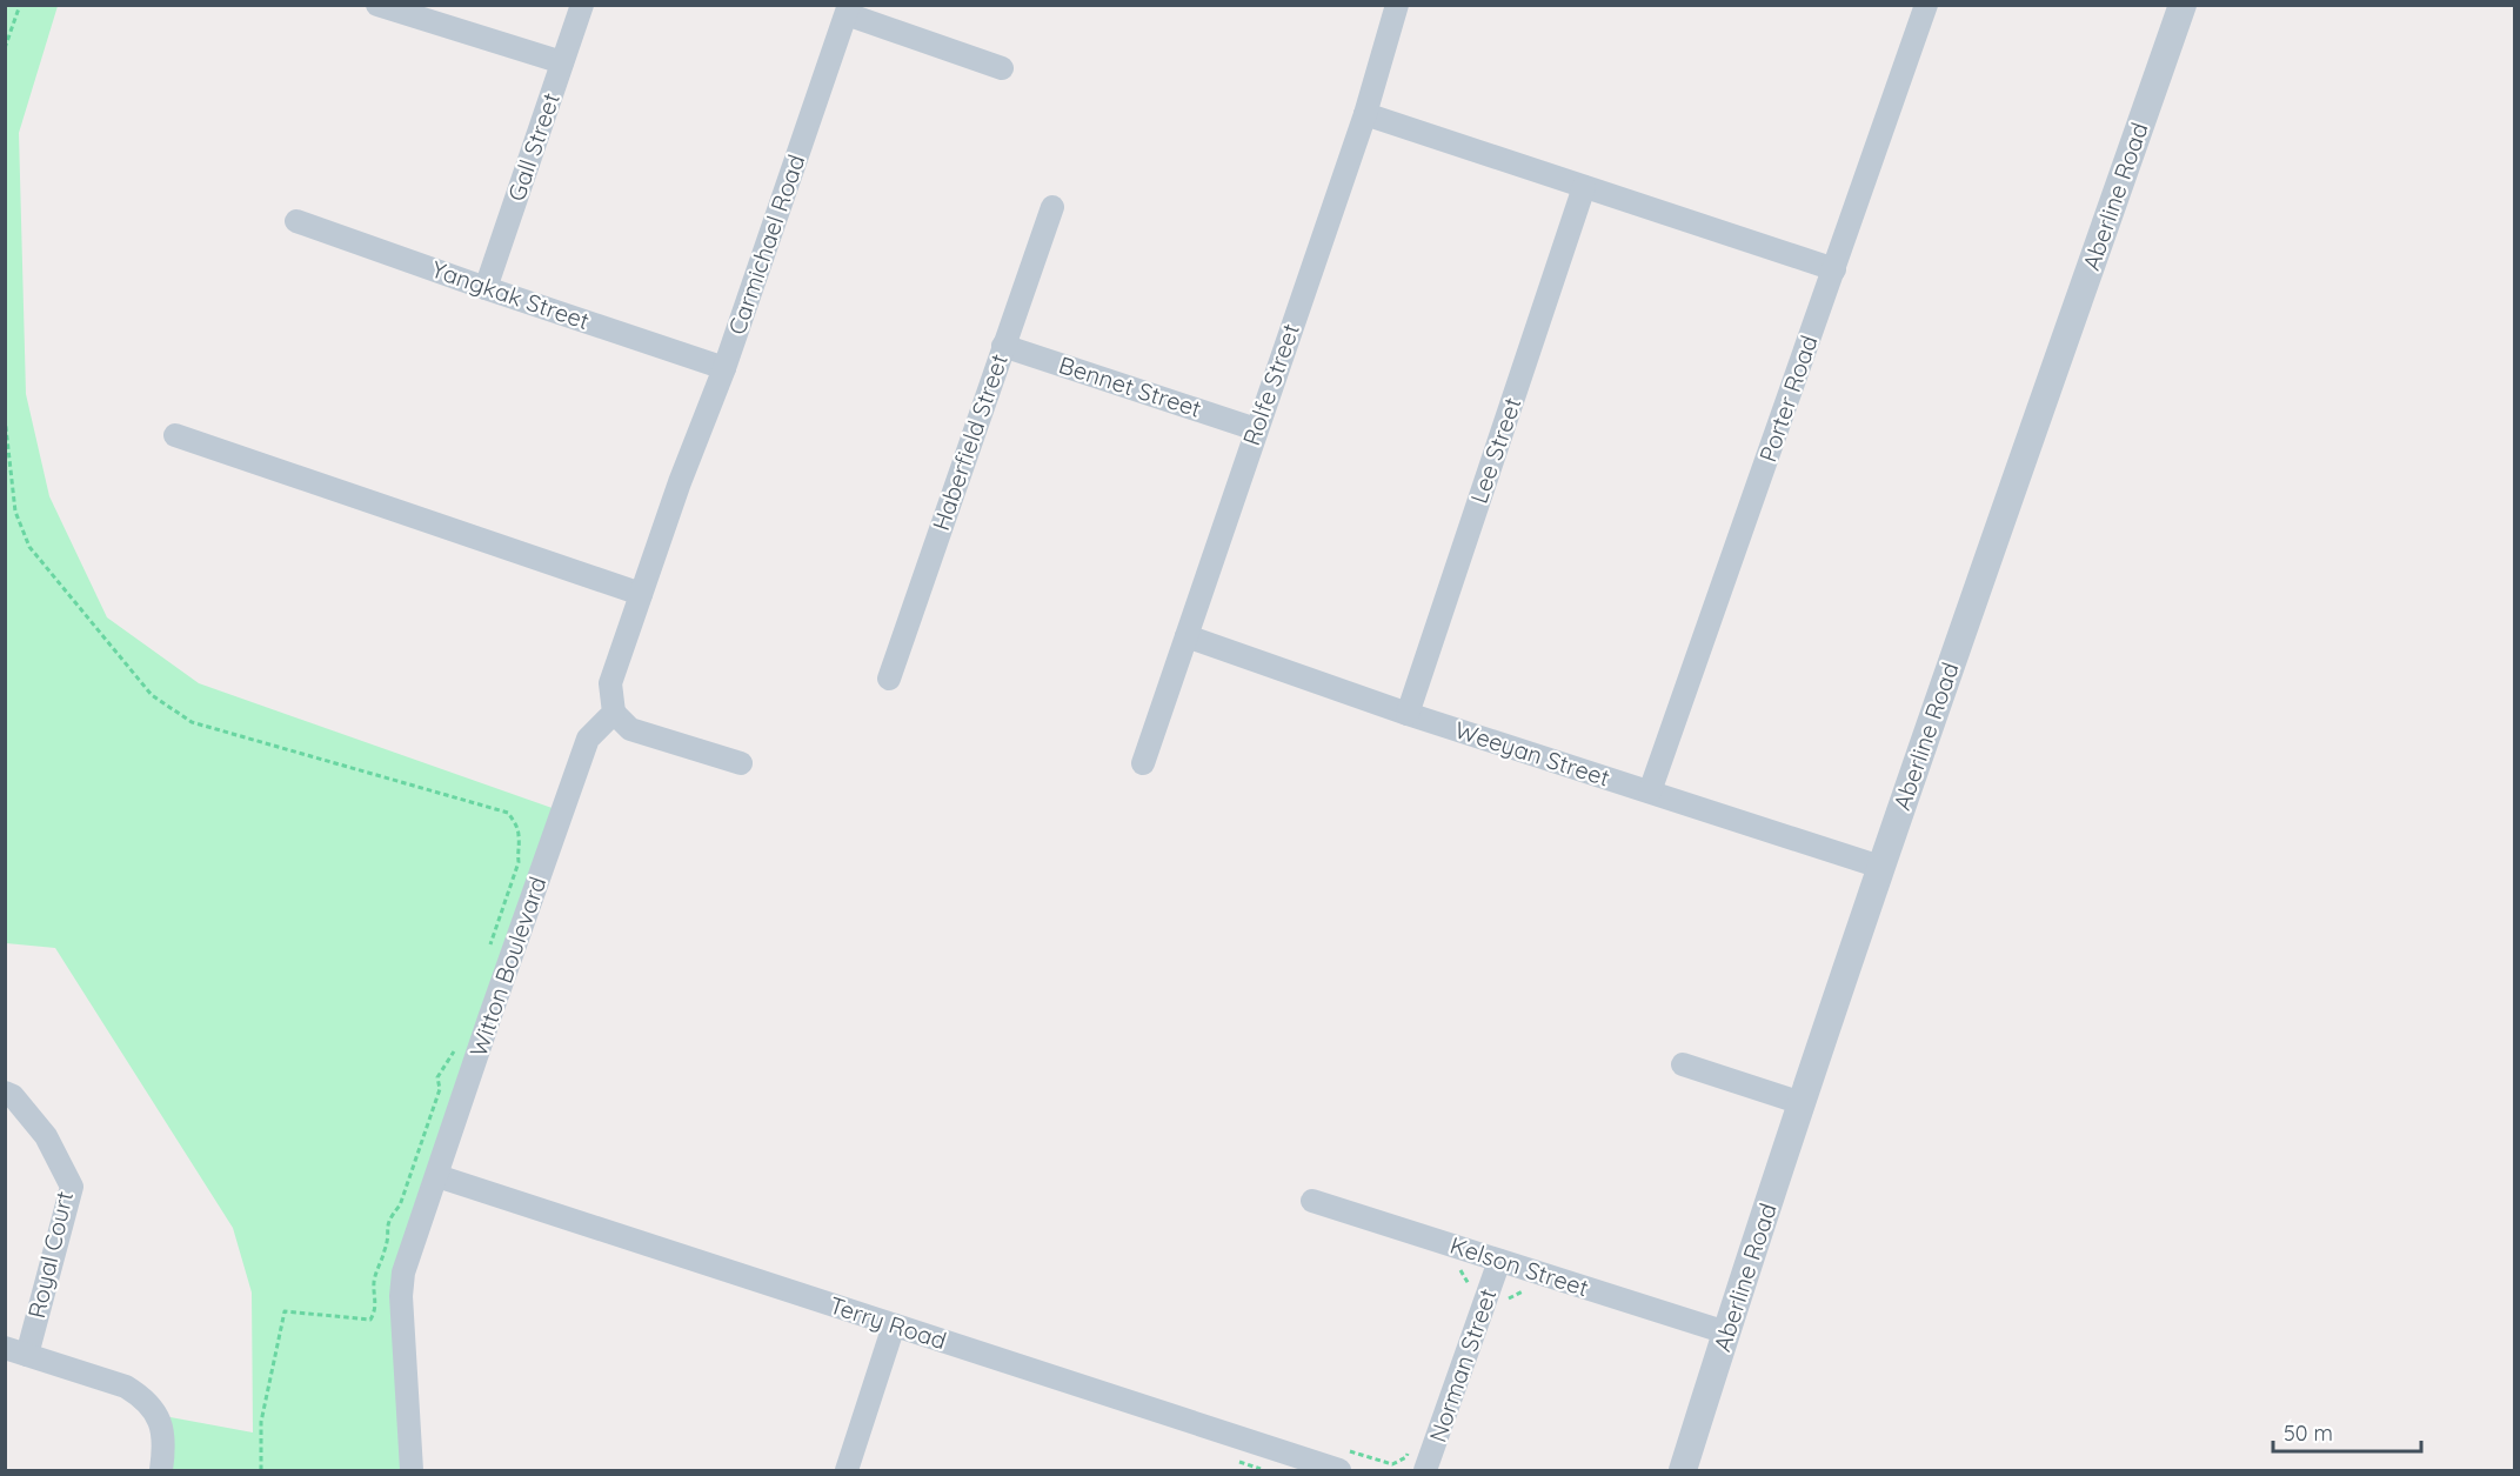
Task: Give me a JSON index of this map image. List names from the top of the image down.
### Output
{
  "streets": {
    "street": [
      "Gall Street",
      "Aberline Road",
      "Carmichael Road",
      "Yangkak Street",
      "Rolfe Street",
      "Bennet Street",
      "Porter Road",
      "Haberfield Street",
      "Lee Street",
      "Weeyan Street",
      "Witton Boulevard",
      "Royal Court",
      "Kelson Street",
      "Terry Road",
      "Norman Street"
    ]
  },
  "crossings": [
    ["Gall Street", "Yangkak Street"],
    ["Aberline Road", "Weeyan Street"],
    ["Aberline Road", "Kelson Street"],
    ["Carmichael Road", "Yangkak Street"],
    ["Rolfe Street", "Bennet Street"],
    ["Rolfe Street", "Weeyan Street"],
    ["Bennet Street", "Haberfield Street"],
    ["Porter Road", "Weeyan Street"],
    ["Lee Street", "Weeyan Street"],
    ["Witton Boulevard", "Terry Road"],
    ["Kelson Street", "Norman Street"]
  ],
  "scale_bar": "50 m"
}
